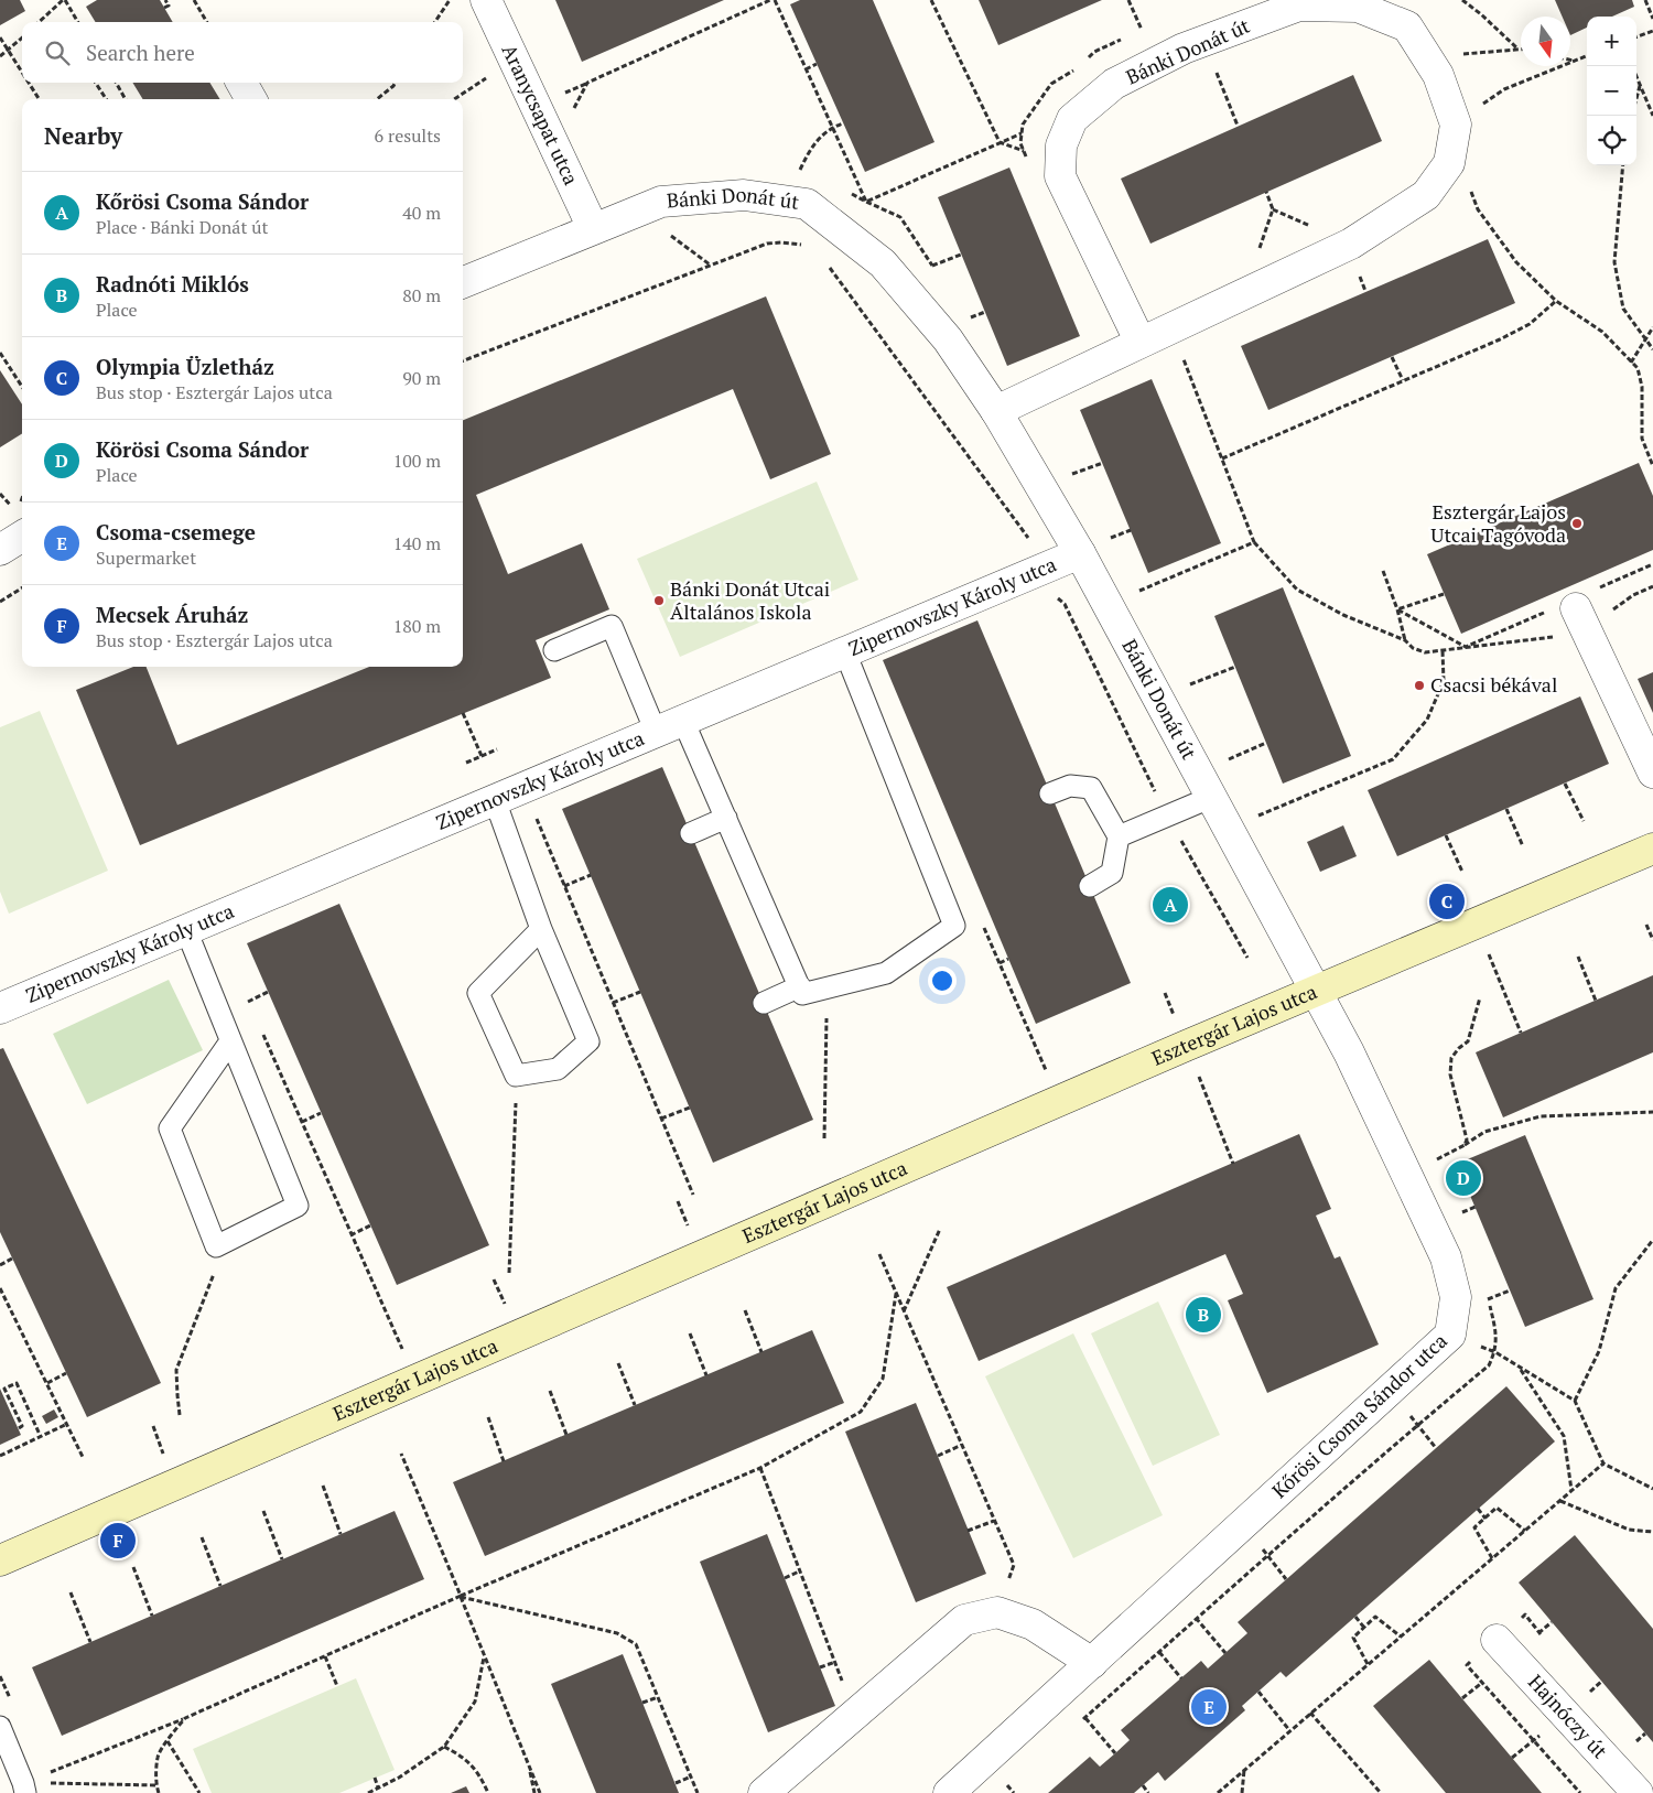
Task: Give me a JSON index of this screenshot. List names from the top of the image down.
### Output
{
  "streets": {
    "street": [
      "Bánki Donát út",
      "Aranycsapat utca",
      "Zipernovszky Károly utca",
      "Esztergár Lajos utca",
      "Kőrösi Csoma Sándor utca",
      "Hajnóczy út"
    ]
  },
  "crossings": [
    ["Bánki Donát út", "Aranycsapat utca"],
    ["Bánki Donát út", "Zipernovszky Károly utca"],
    ["Bánki Donát út", "Esztergár Lajos utca"],
    ["Bánki Donát út", "Kőrösi Csoma Sándor utca"],
    ["Esztergár Lajos utca", "Kőrösi Csoma Sándor utca"]
  ],
  "places": ["Esztergár Lajos Utcai Tagóvoda", "Bánki Donát Utcai Általános Iskola", "Csacsi békával"],
  "north": "bottom",
  "page": {
    "map_buttons": ["+", "−"],
    "search": "Search here",
    "heading": ["Nearby", "6 results"],
    "list": [
      {
        "mark": "A",
        "name": "Kőrösi Csoma Sándor",
        "note": "Place · Bánki Donát út",
        "value": "40 m"
      },
      {
        "mark": "B",
        "name": "Radnóti Miklós",
        "note": "Place",
        "value": "80 m"
      },
      {
        "mark": "C",
        "name": "Olympia Üzletház",
        "note": "Bus stop · Esztergár Lajos utca",
        "value": "90 m"
      },
      {
        "mark": "D",
        "name": "Körösi Csoma Sándor",
        "note": "Place",
        "value": "100 m"
      },
      {
        "mark": "E",
        "name": "Csoma-csemege",
        "note": "Supermarket",
        "value": "140 m"
      },
      {
        "mark": "F",
        "name": "Mecsek Áruház",
        "note": "Bus stop · Esztergár Lajos utca",
        "value": "180 m"
      }
    ],
    "pins": [
      "C",
      "A",
      "D",
      "B",
      "F",
      "E"
    ]
  }
}
